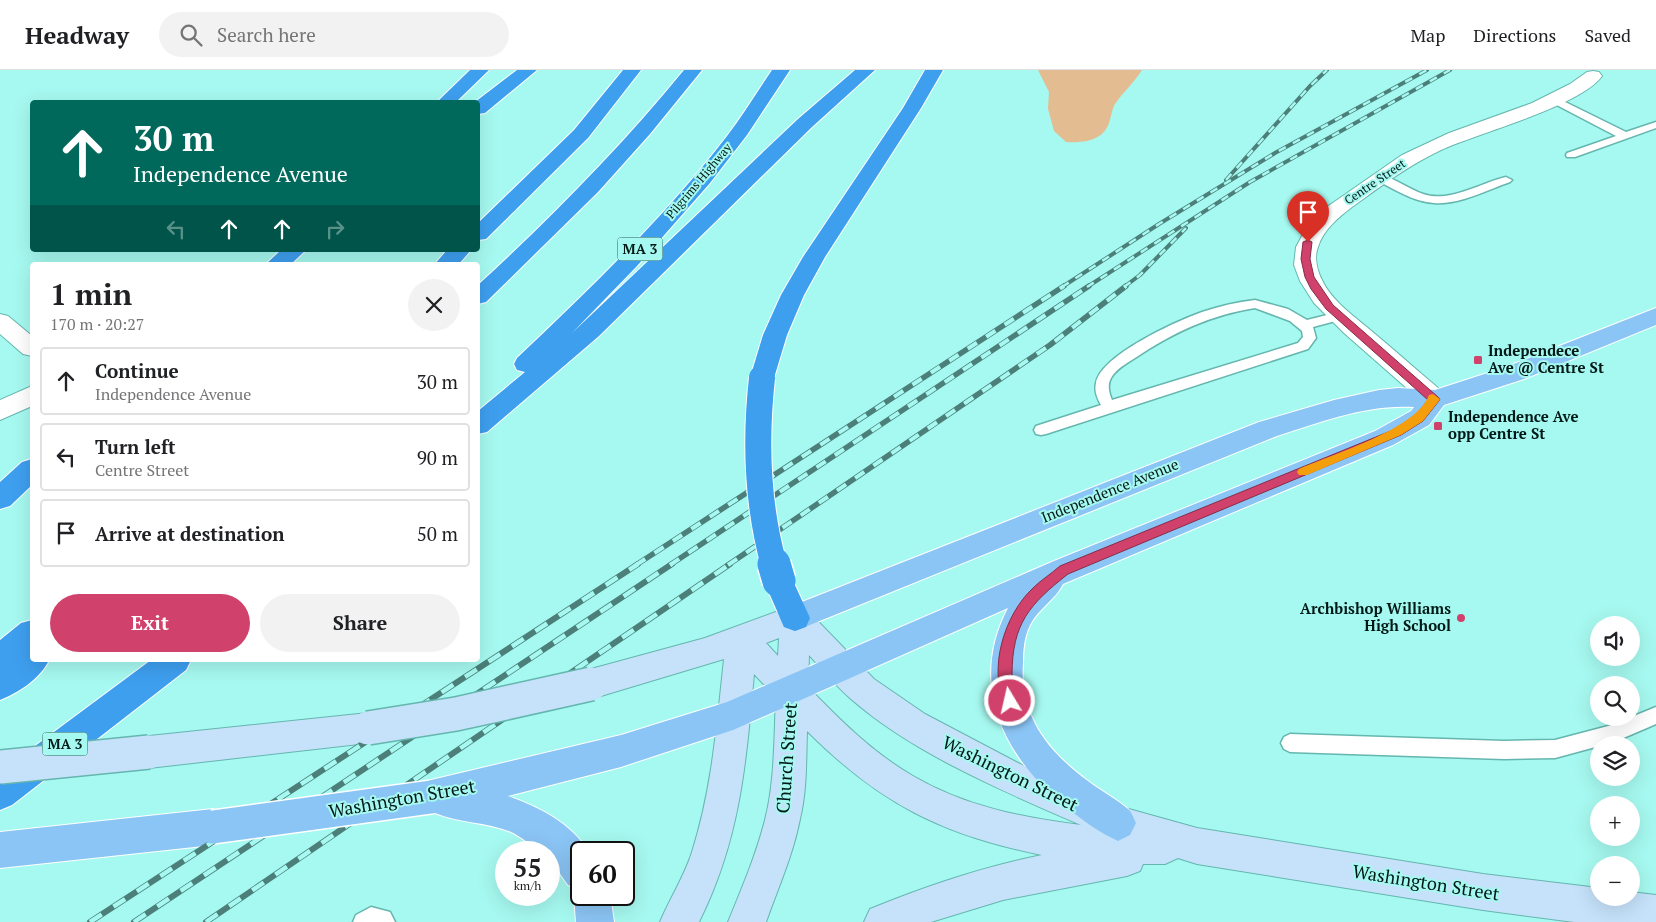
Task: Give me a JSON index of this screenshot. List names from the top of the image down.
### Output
{
  "streets": {
    "highway": ["Pilgrims Highway", "MA 3"],
    "main road": ["Independence Avenue", "Church Street", "Washington Street"],
    "street": ["Centre Street"]
  },
  "crossings": [
    ["Centre Street", "Independence Avenue"],
    ["Independence Avenue", "Church Street"],
    ["Independence Avenue", "Washington Street"],
    ["Church Street", "Washington Street"]
  ],
  "places": {
    "transit": ["Independece Ave @ Centre St", "Independence Ave opp Centre St"],
    "other": ["Archbishop Williams High School"]
  },
  "page": {
    "header": "Headway",
    "search": "Search here",
    "nav": ["Map", "Directions", "Saved"],
    "turn": ["30 m", "Independence Avenue"],
    "heading": ["1 min", "170 m · 20:27"],
    "list": [
      {
        "name": "Continue",
        "note": "Independence Avenue",
        "value": "30 m"
      },
      {
        "name": "Turn left",
        "note": "Centre Street",
        "value": "90 m"
      },
      {
        "name": "Arrive at destination",
        "value": "50 m"
      }
    ],
    "buttons": ["Exit", "Share"],
    "map_buttons": ["+", "−"],
    "speed": "55 km/h",
    "limit": "60"
  }
}
